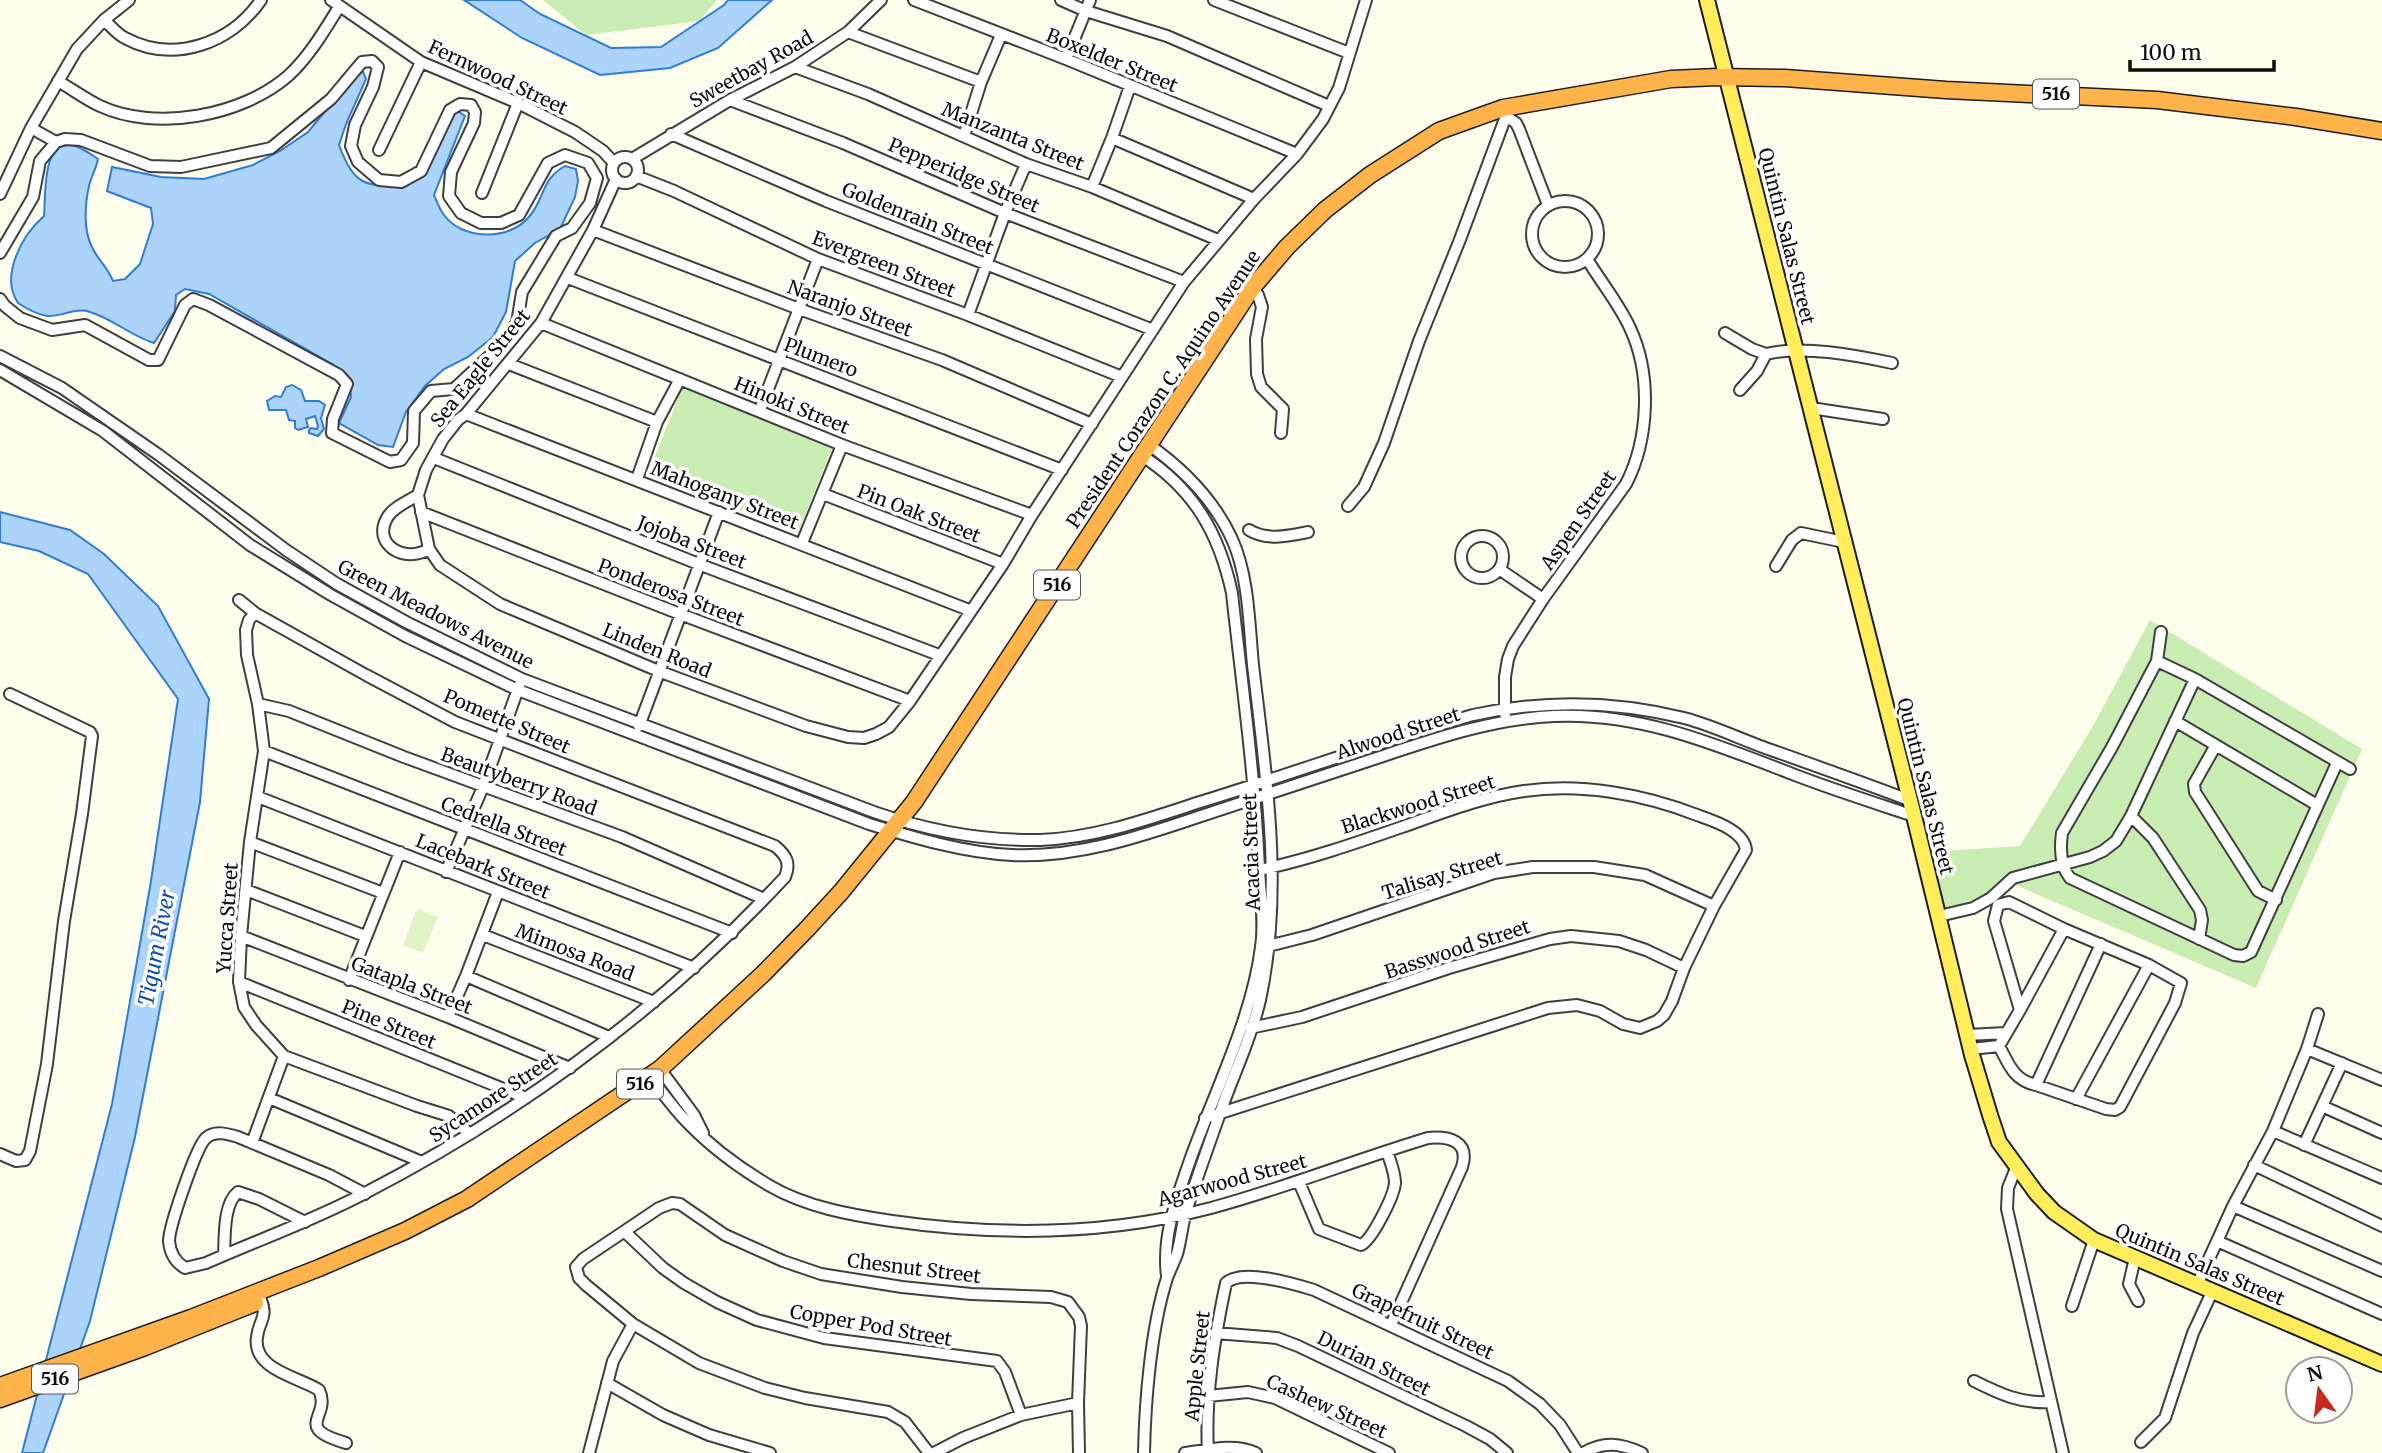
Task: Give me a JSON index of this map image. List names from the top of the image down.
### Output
{
  "streets": {
    "highway": ["516", "President Corazon C. Aquino Avenue"],
    "main road": ["Quintin Salas Street"],
    "street": [
      "Boxelder Street",
      "Sweetbay Road",
      "Fernwood Street",
      "Manzanta Street",
      "Pepperidge Street",
      "Goldenrain Street",
      "Evergreen Street",
      "Naranjo Street",
      "Plumero",
      "Sea Eagle Street",
      "Hinoki Street",
      "Mahogany Street",
      "Pin Oak Street",
      "Aspen Street",
      "Jojoba Street",
      "Ponderosa Street",
      "Green Meadows Avenue",
      "Linden Road",
      "Pomette Street",
      "Alwood Street",
      "Beautyberry Road",
      "Blackwood Street",
      "Cedrella Street",
      "Acacia Street",
      "Lacebark Street",
      "Talisay Street",
      "Yucca Street",
      "Basswood Street",
      "Mimosa Road",
      "Gatapla Street",
      "Pine Street",
      "Sycamore Street",
      "Agarwood Street",
      "Chesnut Street",
      "Grapefruit Street",
      "Copper Pod Street",
      "Durian Street",
      "Apple Street",
      "Cashew Street"
    ]
  },
  "crossings": [
    ["Sweetbay Road", "Fernwood Street"],
    ["Sweetbay Road", "Manzanta Street"],
    ["Sweetbay Road", "Pepperidge Street"],
    ["Sweetbay Road", "Goldenrain Street"],
    ["Sweetbay Road", "Evergreen Street"],
    ["Sweetbay Road", "Sea Eagle Street"],
    ["Fernwood Street", "Evergreen Street"],
    ["Fernwood Street", "Sea Eagle Street"],
    ["Quintin Salas Street", "President Corazon C. Aquino Avenue"],
    ["Quintin Salas Street", "Alwood Street"],
    ["Evergreen Street", "Sea Eagle Street"],
    ["Naranjo Street", "Sea Eagle Street"],
    ["Plumero", "Sea Eagle Street"],
    ["Sea Eagle Street", "Hinoki Street"],
    ["Sea Eagle Street", "Mahogany Street"],
    ["Sea Eagle Street", "Jojoba Street"],
    ["President Corazon C. Aquino Avenue", "Green Meadows Avenue"],
    ["President Corazon C. Aquino Avenue", "Alwood Street"],
    ["President Corazon C. Aquino Avenue", "Acacia Street"],
    ["President Corazon C. Aquino Avenue", "Agarwood Street"],
    ["Aspen Street", "Alwood Street"],
    ["Ponderosa Street", "Linden Road"],
    ["Green Meadows Avenue", "Alwood Street"],
    ["Pomette Street", "Yucca Street"],
    ["Pomette Street", "Sycamore Street"],
    ["Alwood Street", "Acacia Street"],
    ["Beautyberry Road", "Yucca Street"],
    ["Beautyberry Road", "Sycamore Street"],
    ["Blackwood Street", "Acacia Street"],
    ["Blackwood Street", "Talisay Street"],
    ["Cedrella Street", "Yucca Street"],
    ["Cedrella Street", "Sycamore Street"],
    ["Acacia Street", "Talisay Street"],
    ["Acacia Street", "Basswood Street"],
    ["Acacia Street", "Agarwood Street"],
    ["Lacebark Street", "Yucca Street"],
    ["Lacebark Street", "Sycamore Street"],
    ["Yucca Street", "Gatapla Street"],
    ["Yucca Street", "Pine Street"],
    ["Yucca Street", "Sycamore Street"],
    ["Mimosa Road", "Sycamore Street"],
    ["Gatapla Street", "Sycamore Street"],
    ["Pine Street", "Sycamore Street"],
    ["Agarwood Street", "Grapefruit Street"],
    ["Chesnut Street", "Copper Pod Street"],
    ["Grapefruit Street", "Apple Street"],
    ["Durian Street", "Apple Street"],
    ["Apple Street", "Cashew Street"]
  ],
  "water": ["Tigum River"],
  "scale_bar": "100 m",
  "north": "top"
}
